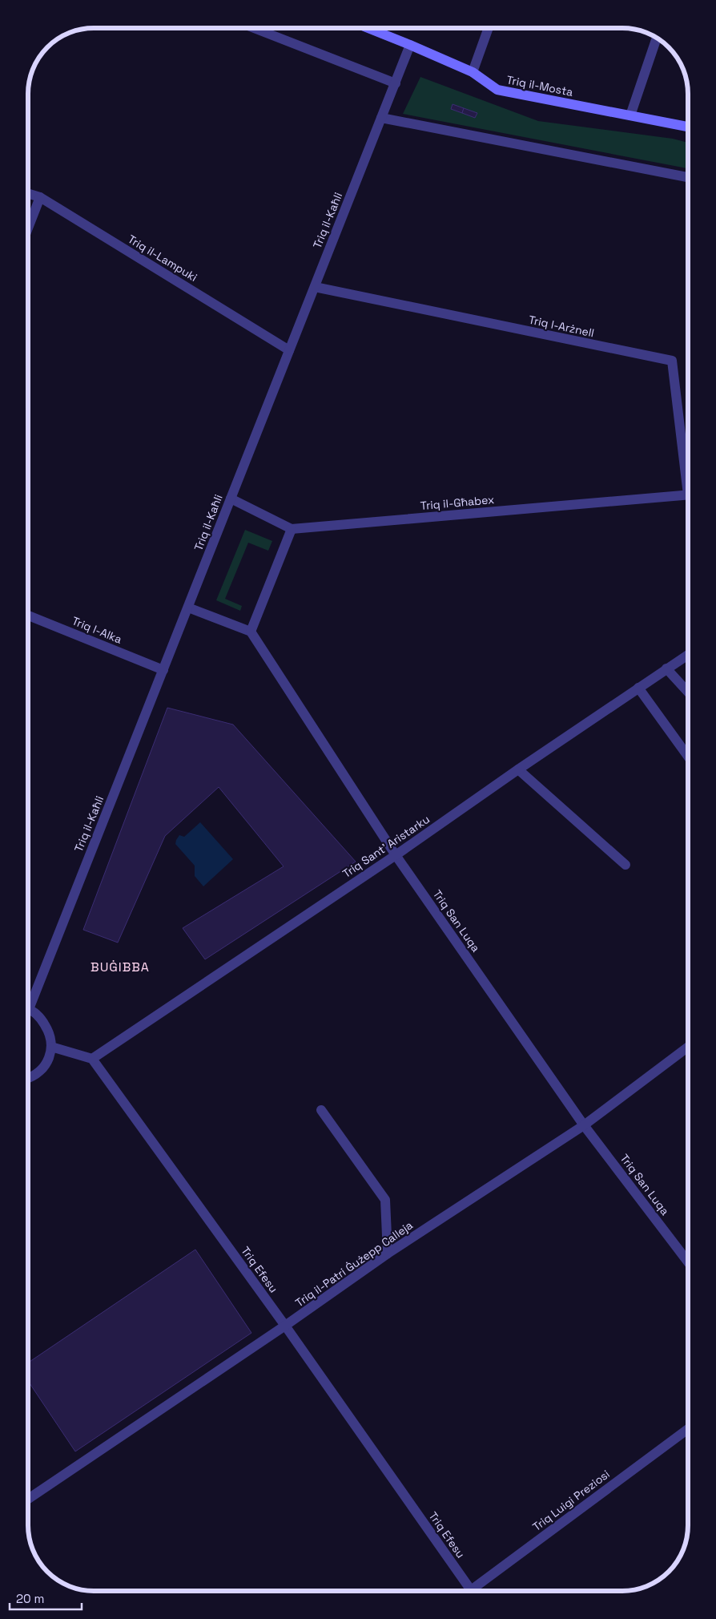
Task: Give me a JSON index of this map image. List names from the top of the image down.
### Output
{
  "streets": {
    "street": [
      "Triq il-Mosta",
      "Triq il-Kaħli",
      "Triq il-Lampuki",
      "Triq l-Arżnell",
      "Triq il-Għabex",
      "Triq l-Alka",
      "Triq Sant' Aristarku",
      "Triq San Luqa",
      "Triq il-Patri Ġużepp Calleja",
      "Triq Efesu",
      "Triq Luigi Preziosi"
    ]
  },
  "crossings": [
    ["Triq il-Mosta", "Triq il-Kaħli"],
    ["Triq il-Kaħli", "Triq il-Lampuki"],
    ["Triq il-Kaħli", "Triq l-Arżnell"],
    ["Triq il-Kaħli", "Triq l-Alka"],
    ["Triq Sant' Aristarku", "Triq San Luqa"],
    ["Triq Sant' Aristarku", "Triq Efesu"],
    ["Triq San Luqa", "Triq il-Patri Ġużepp Calleja"],
    ["Triq il-Patri Ġużepp Calleja", "Triq Efesu"],
    ["Triq Efesu", "Triq Luigi Preziosi"]
  ],
  "districts": ["BUĠIBBA"],
  "scale_bar": "20 m"
}
